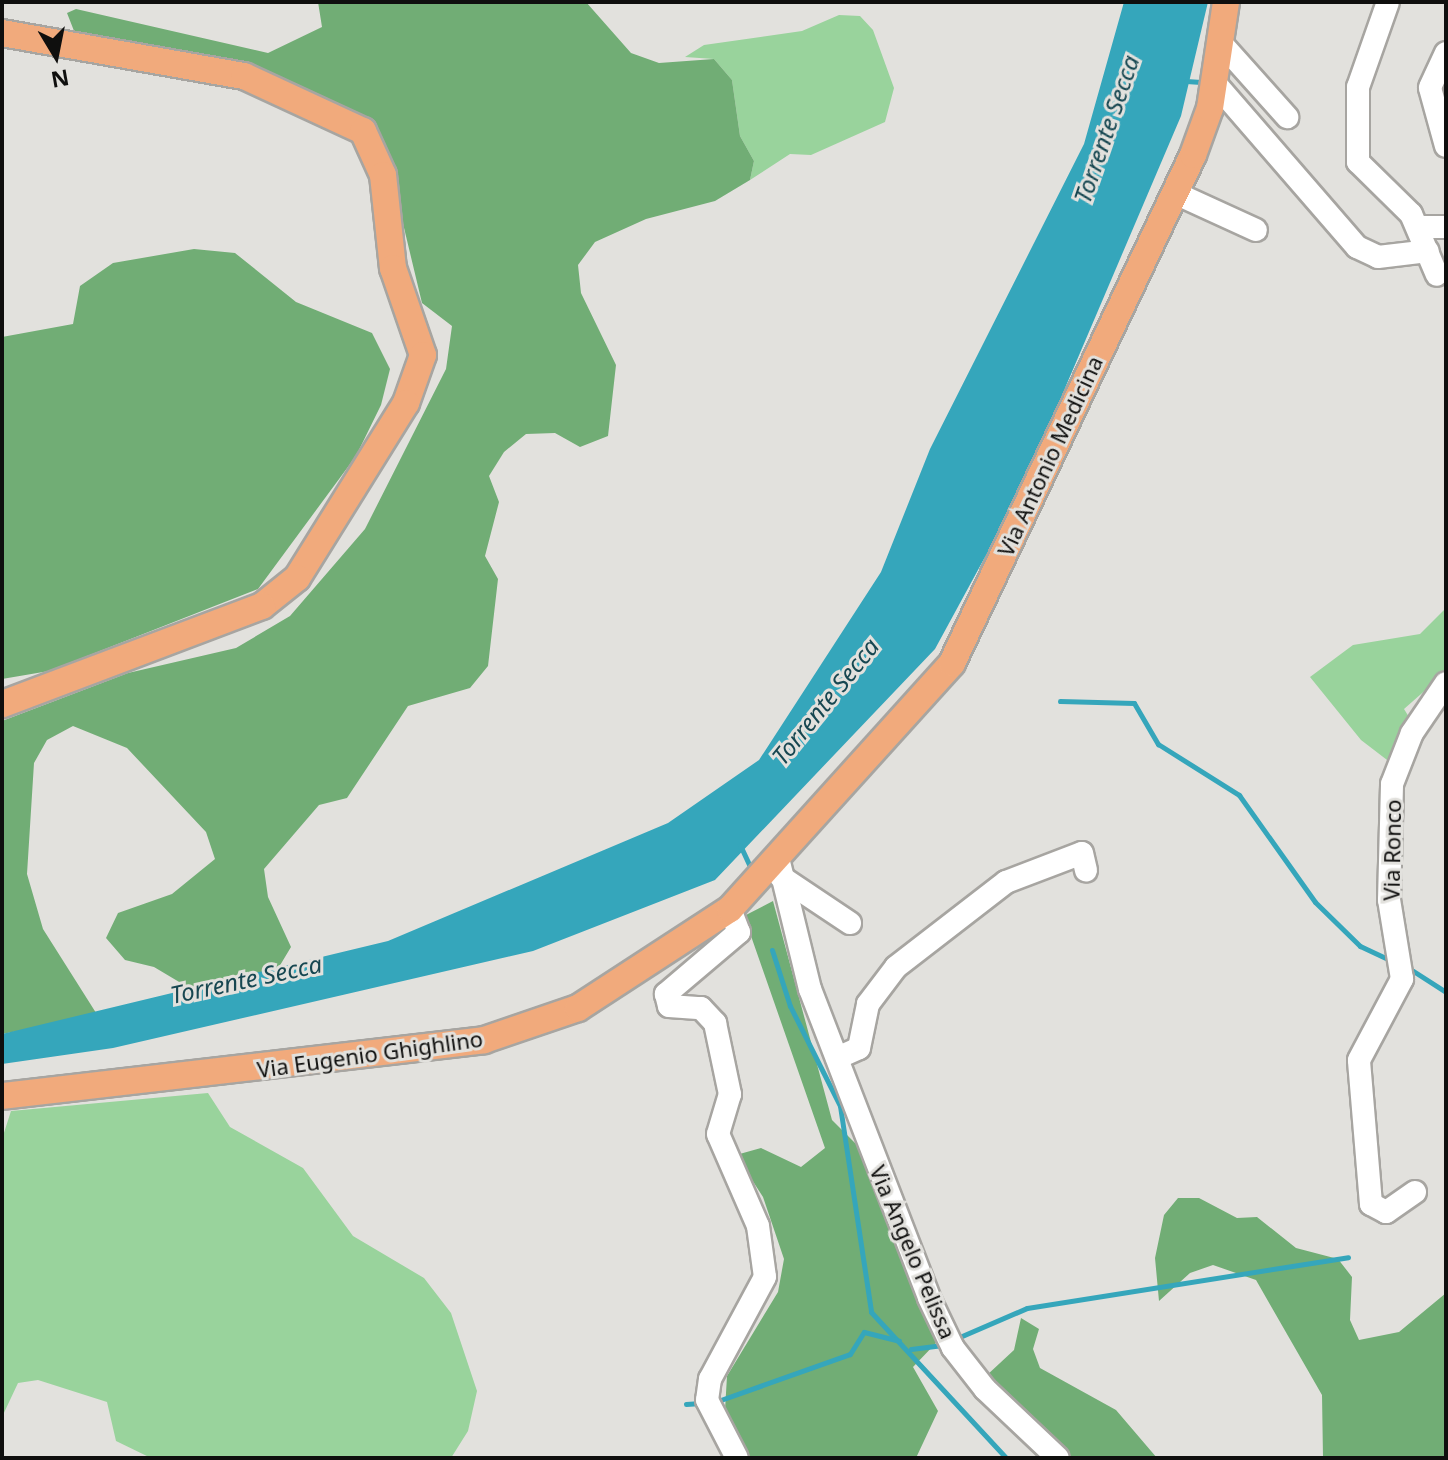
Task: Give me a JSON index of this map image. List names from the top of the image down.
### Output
{
  "streets": {
    "main road": ["Via Antonio Medicina", "Via Eugenio Ghighlino"],
    "street": ["Via Ronco", "Via Angelo Pelissa"]
  },
  "crossings": [
    ["Via Antonio Medicina", "Via Eugenio Ghighlino"],
    ["Via Antonio Medicina", "Via Angelo Pelissa"],
    ["Via Eugenio Ghighlino", "Via Angelo Pelissa"]
  ],
  "water": ["Torrente Secca"],
  "north": "bottom"
}
